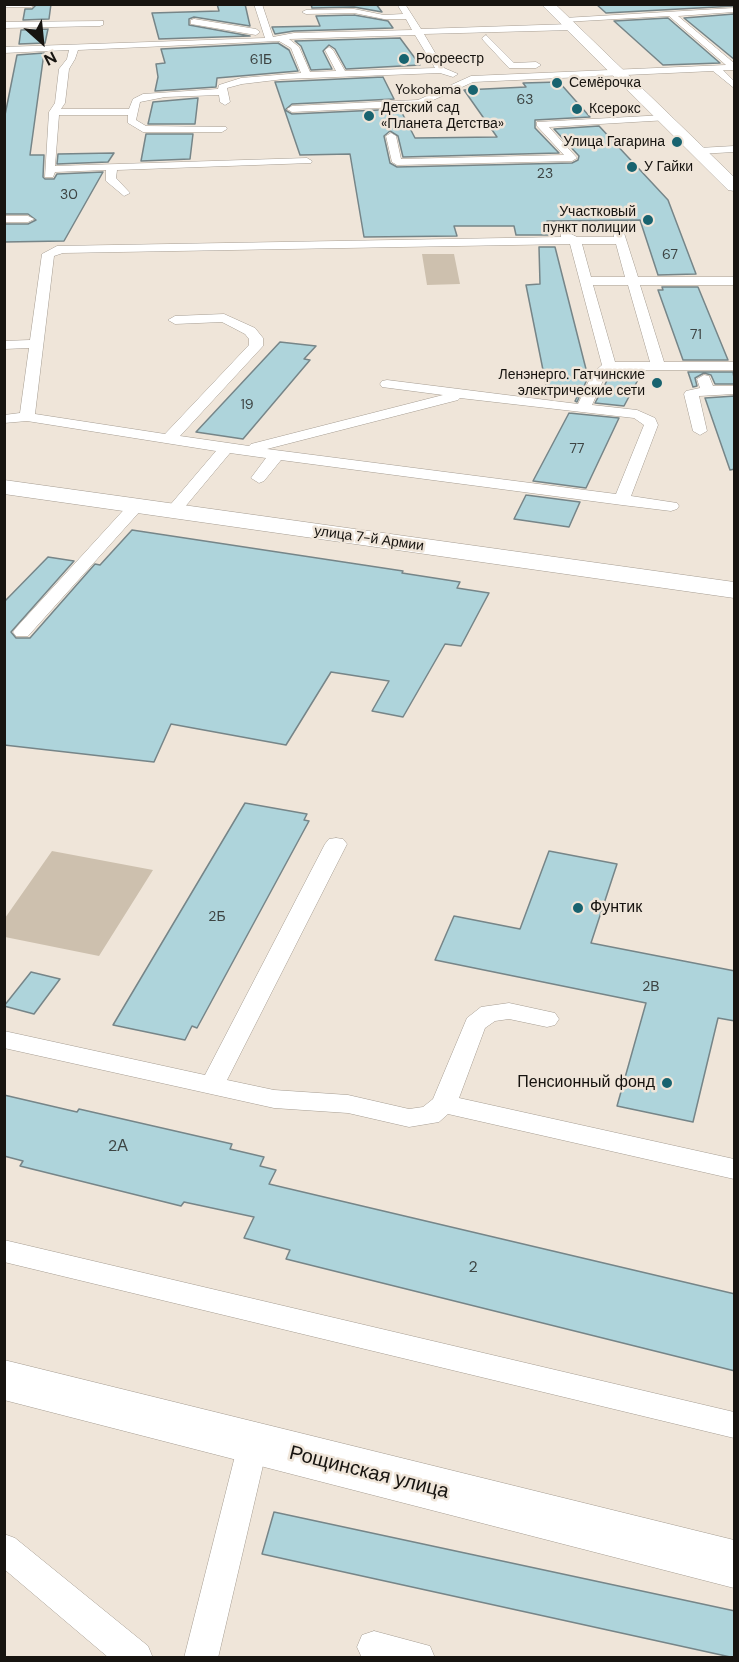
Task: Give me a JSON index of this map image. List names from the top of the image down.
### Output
{
  "streets": {
    "street": ["улица 7-й Армии", "Рощинская улица"]
  },
  "places": [
    "Росреестр",
    "Семёрочка",
    "Yokohama",
    "Ксерокс",
    "Детский сад «Планета Детства»",
    "Улица Гагарина",
    "У Гайки",
    "Участковый пункт полиции",
    "Ленэнерго. Гатчинские электрические сети",
    "Фунтик",
    "Пенсионный фонд"
  ],
  "house_numbers": [
    "61Б",
    "63",
    "23",
    "30",
    "67",
    "71",
    "19",
    "77",
    "2Б",
    "2В",
    "2А",
    "2"
  ],
  "north": "bottom right"
}
